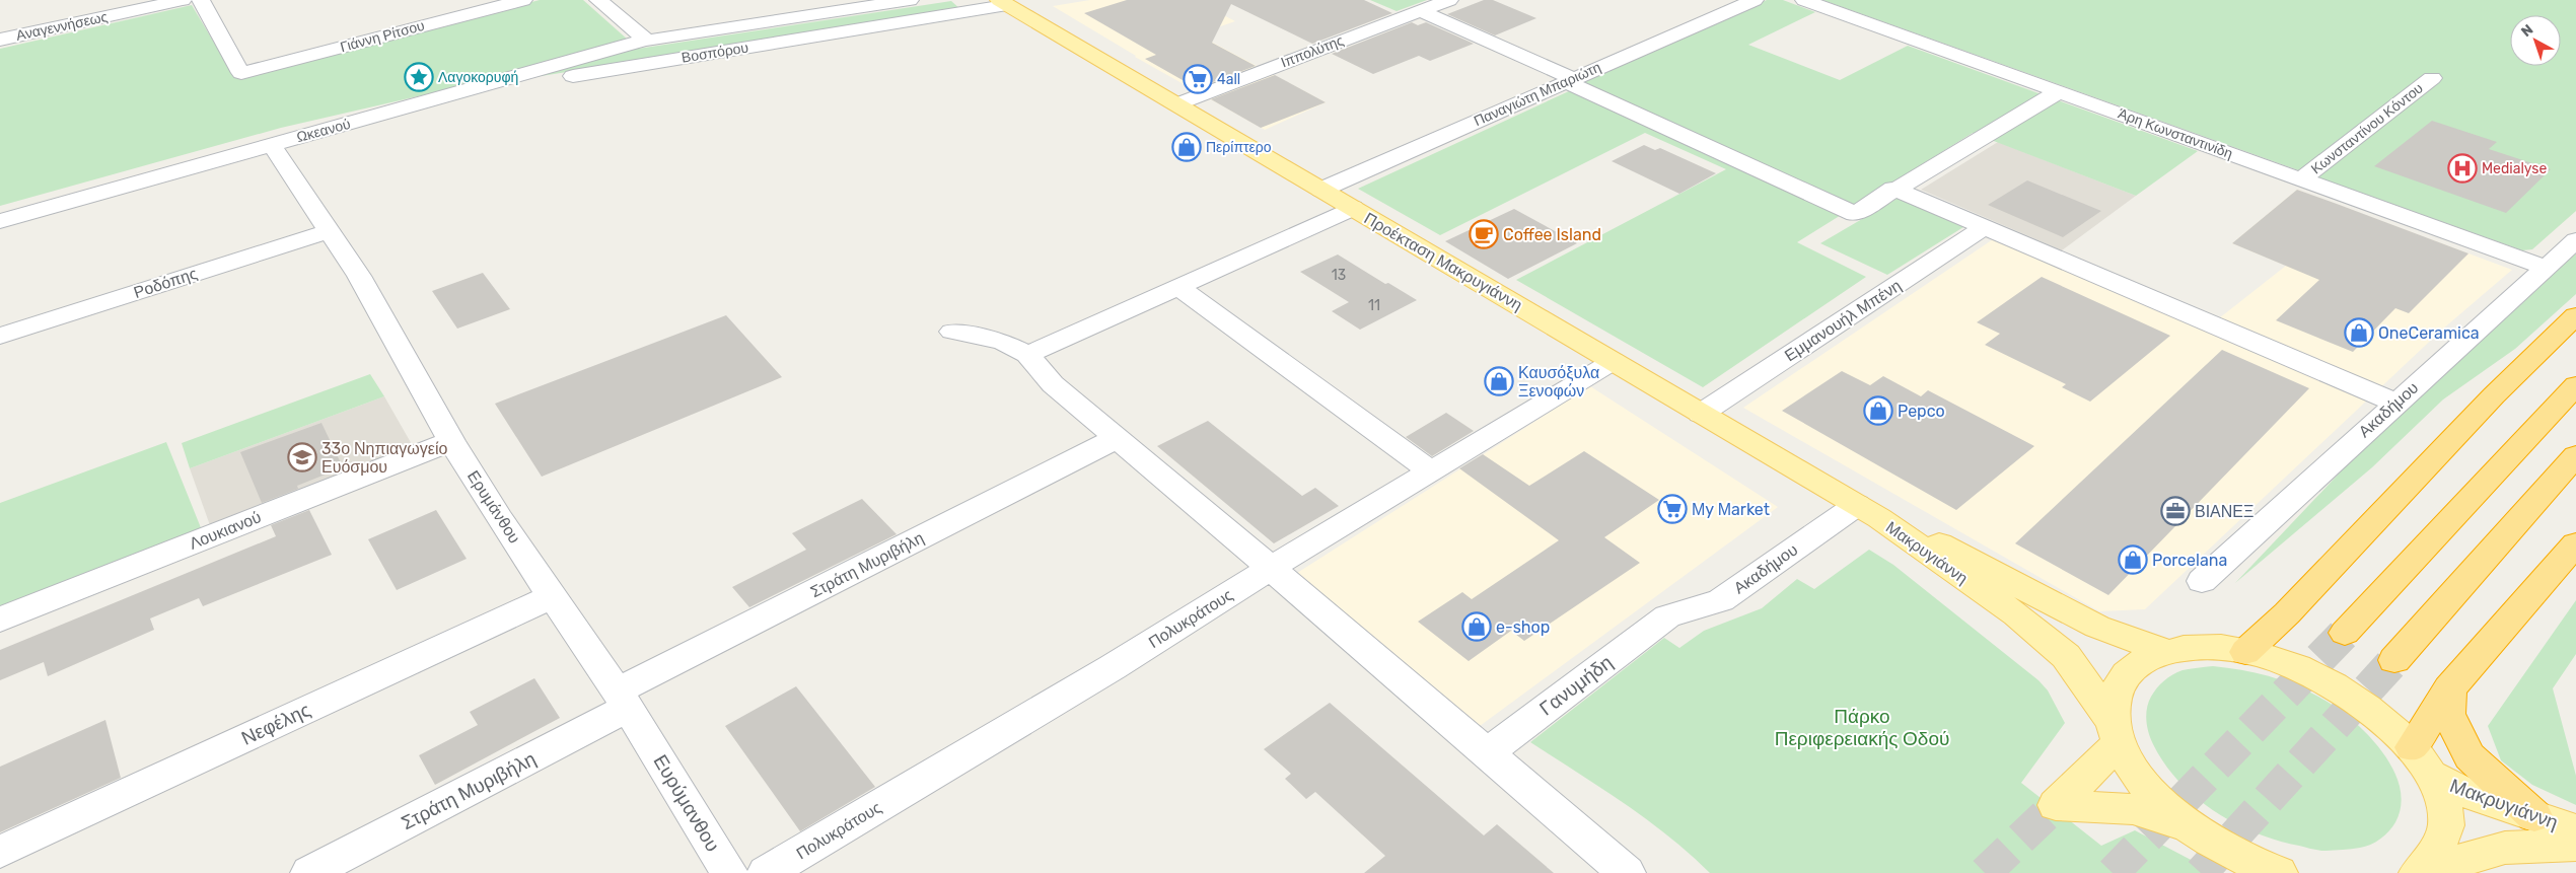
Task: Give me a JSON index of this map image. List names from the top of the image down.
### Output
{
  "streets": {
    "main road": ["Προέκταση Μακρυγιάννη", "Μακρυγιάννη"],
    "street": [
      "Αναγεννήσεως",
      "Γιάννη Ρίτσου",
      "Ιππολύτης",
      "Βοσπόρου",
      "Παναγιώτη Μπαριώτη",
      "Κωνσταντίνου Κόντου",
      "Ωκεανού",
      "Άρη Κωνσταντινίδη",
      "Ροδόπης",
      "Εμμανουήλ Μπένη",
      "Ακαδήμου",
      "Ερυμάνθου",
      "Λουκιανού",
      "Στράτη Μυριβήλη",
      "Πολυκράτους",
      "Γανυμήδη",
      "Νεφέλης",
      "Ευρύμανθου"
    ]
  },
  "crossings": [
    ["Ιππολύτης", "Προέκταση Μακρυγιάννη"],
    ["Βοσπόρου", "Ωκεανού"],
    ["Βοσπόρου", "Προέκταση Μακρυγιάννη"],
    ["Παναγιώτη Μπαριώτη", "Προέκταση Μακρυγιάννη"],
    ["Κωνσταντίνου Κόντου", "Άρη Κωνσταντινίδη"],
    ["Ωκεανού", "Ερυμάνθου"],
    ["Άρη Κωνσταντινίδη", "Ακαδήμου"],
    ["Προέκταση Μακρυγιάννη", "Εμμανουήλ Μπένη"],
    ["Προέκταση Μακρυγιάννη", "Ακαδήμου"],
    ["Προέκταση Μακρυγιάννη", "Μακρυγιάννη"],
    ["Προέκταση Μακρυγιάννη", "Πολυκράτους"],
    ["Ροδόπης", "Ερυμάνθου"],
    ["Ακαδήμου", "Μακρυγιάννη"],
    ["Ακαδήμου", "Γανυμήδη"],
    ["Ερυμάνθου", "Λουκιανού"],
    ["Ερυμάνθου", "Στράτη Μυριβήλη"],
    ["Ερυμάνθου", "Νεφέλης"],
    ["Ερυμάνθου", "Ευρύμανθου"],
    ["Στράτη Μυριβήλη", "Ευρύμανθου"]
  ],
  "parks": ["Πάρκο Περιφερειακής Οδού"],
  "places": {
    "place": ["Λαγοκορυφή"],
    "supermarket": ["4all", "Μy Μarket"],
    "shop": [
      "Περίπτερο",
      "OneCeramica",
      "Καυσόξυλα Ξενοφών",
      "Pepco",
      "Porcelana",
      "e-shop"
    ],
    "hospital": ["Medialyse"],
    "cafe": ["Coffee Island"],
    "school or university": ["33ο Νηπιαγωγείο Ευόσμου"],
    "office": ["ΒΙΑΝΕΞ"]
  },
  "house_numbers": ["13", "11"],
  "north": "top left"
}
